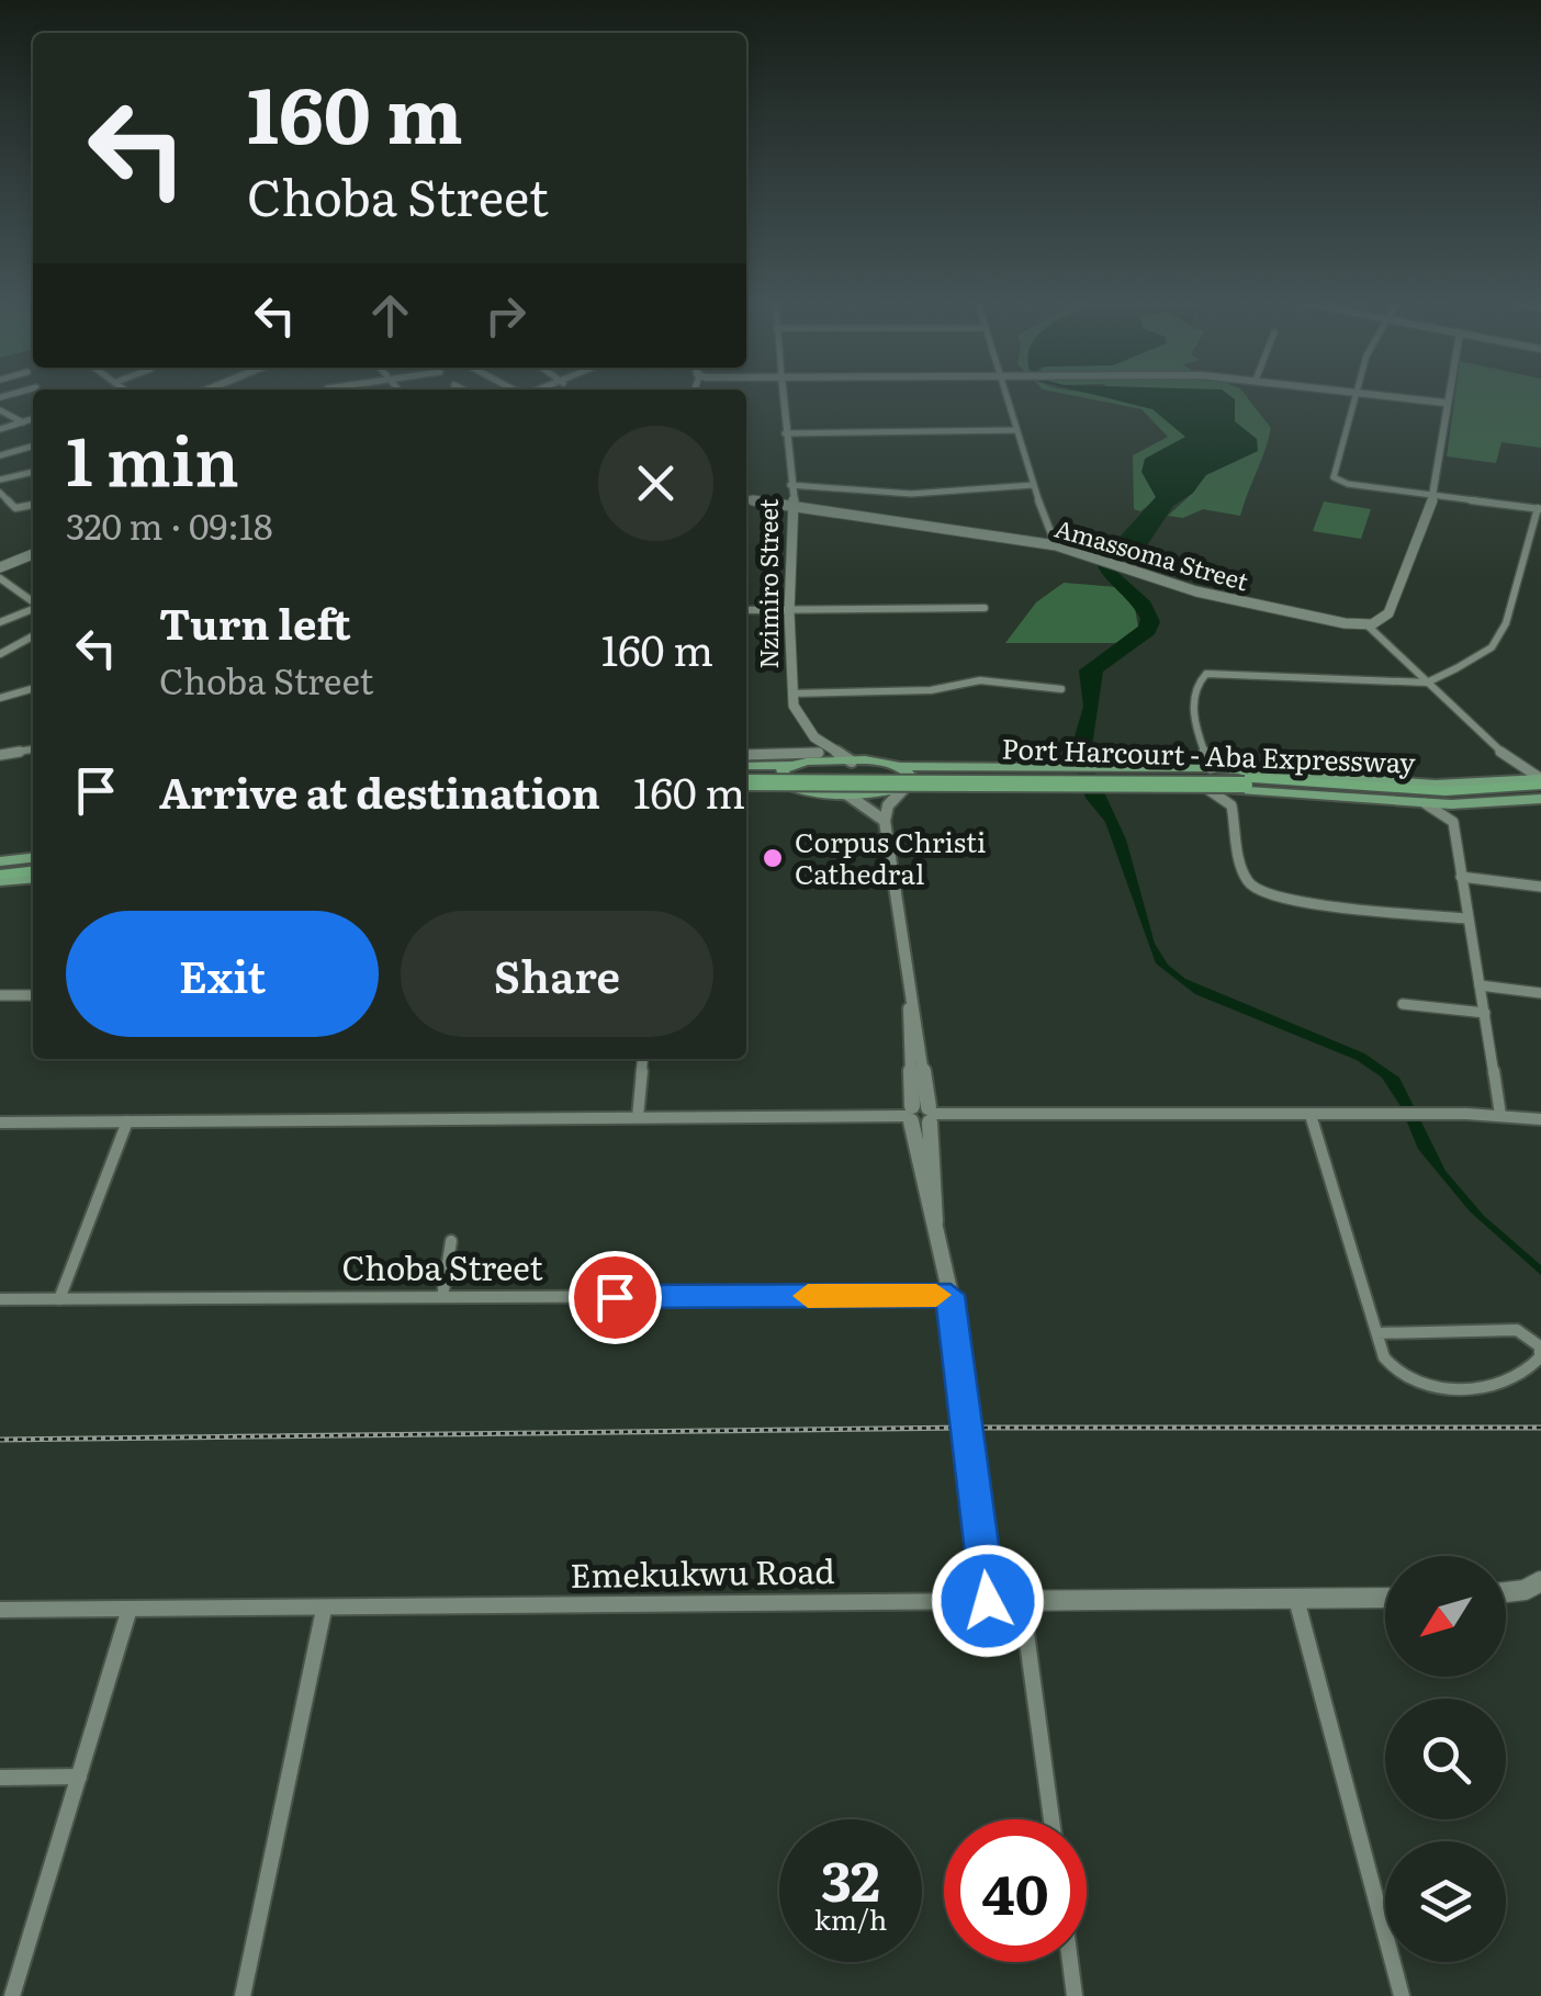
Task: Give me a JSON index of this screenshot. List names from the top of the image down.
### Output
{
  "streets": {
    "highway": ["Port Harcourt - Aba Expressway"],
    "street": [
      "Amassoma Street",
      "Nzimiro Street",
      "Choba Street",
      "Emekukwu Road"
    ]
  },
  "crossings": [
    ["Amassoma Street", "Nzimiro Street"]
  ],
  "places": ["Corpus Christi Cathedral"],
  "north": "bottom left",
  "page": {
    "turn": ["160 m", "Choba Street"],
    "heading": ["1 min", "320 m · 09:18"],
    "list": [
      {
        "name": "Turn left",
        "note": "Choba Street",
        "value": "160 m"
      },
      {
        "name": "Arrive at destination",
        "value": "160 m"
      }
    ],
    "buttons": ["Exit", "Share"],
    "speed": "32 km/h",
    "limit": "40"
  }
}
